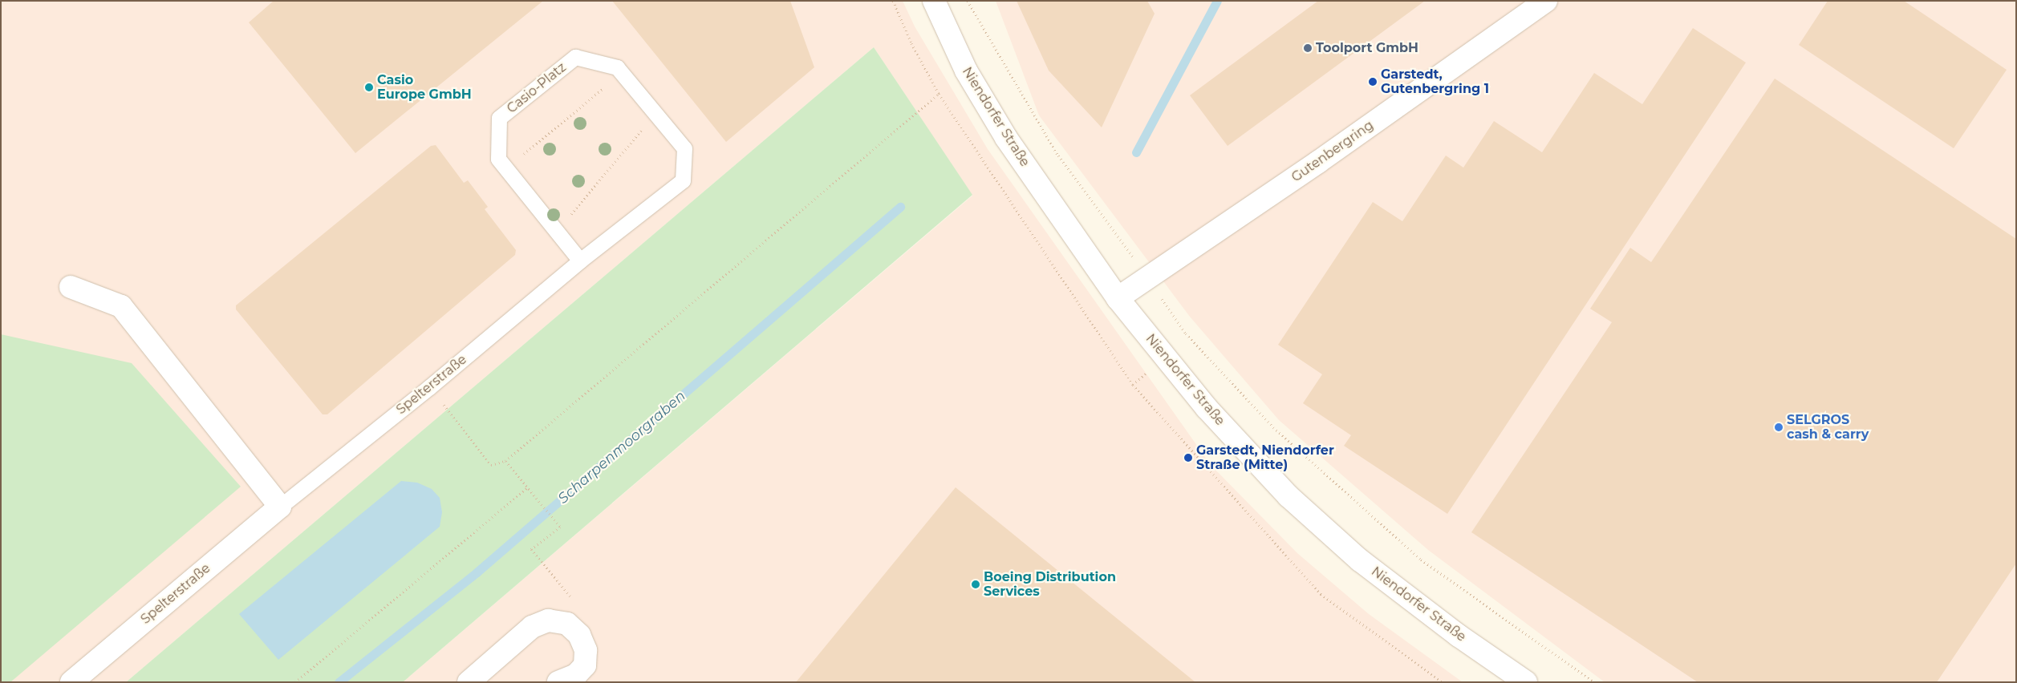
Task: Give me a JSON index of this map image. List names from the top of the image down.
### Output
{
  "streets": {
    "street": ["Niendorfer Straße", "Gutenbergring", "Spelterstraße"],
    "lane": ["Casio-Platz"]
  },
  "crossings": [
    ["Casio-Platz", "Spelterstraße"],
    ["Niendorfer Straße", "Gutenbergring"]
  ],
  "water": ["Scharpenmoorgraben"],
  "places": [
    "Toolport GmbH",
    "Garstedt, Gutenbergring 1",
    "Casio Europe GmbH",
    "SELGROS cash & carry",
    "Garstedt, Niendorfer Straße (Mitte)",
    "Boeing Distribution Services"
  ]
}
